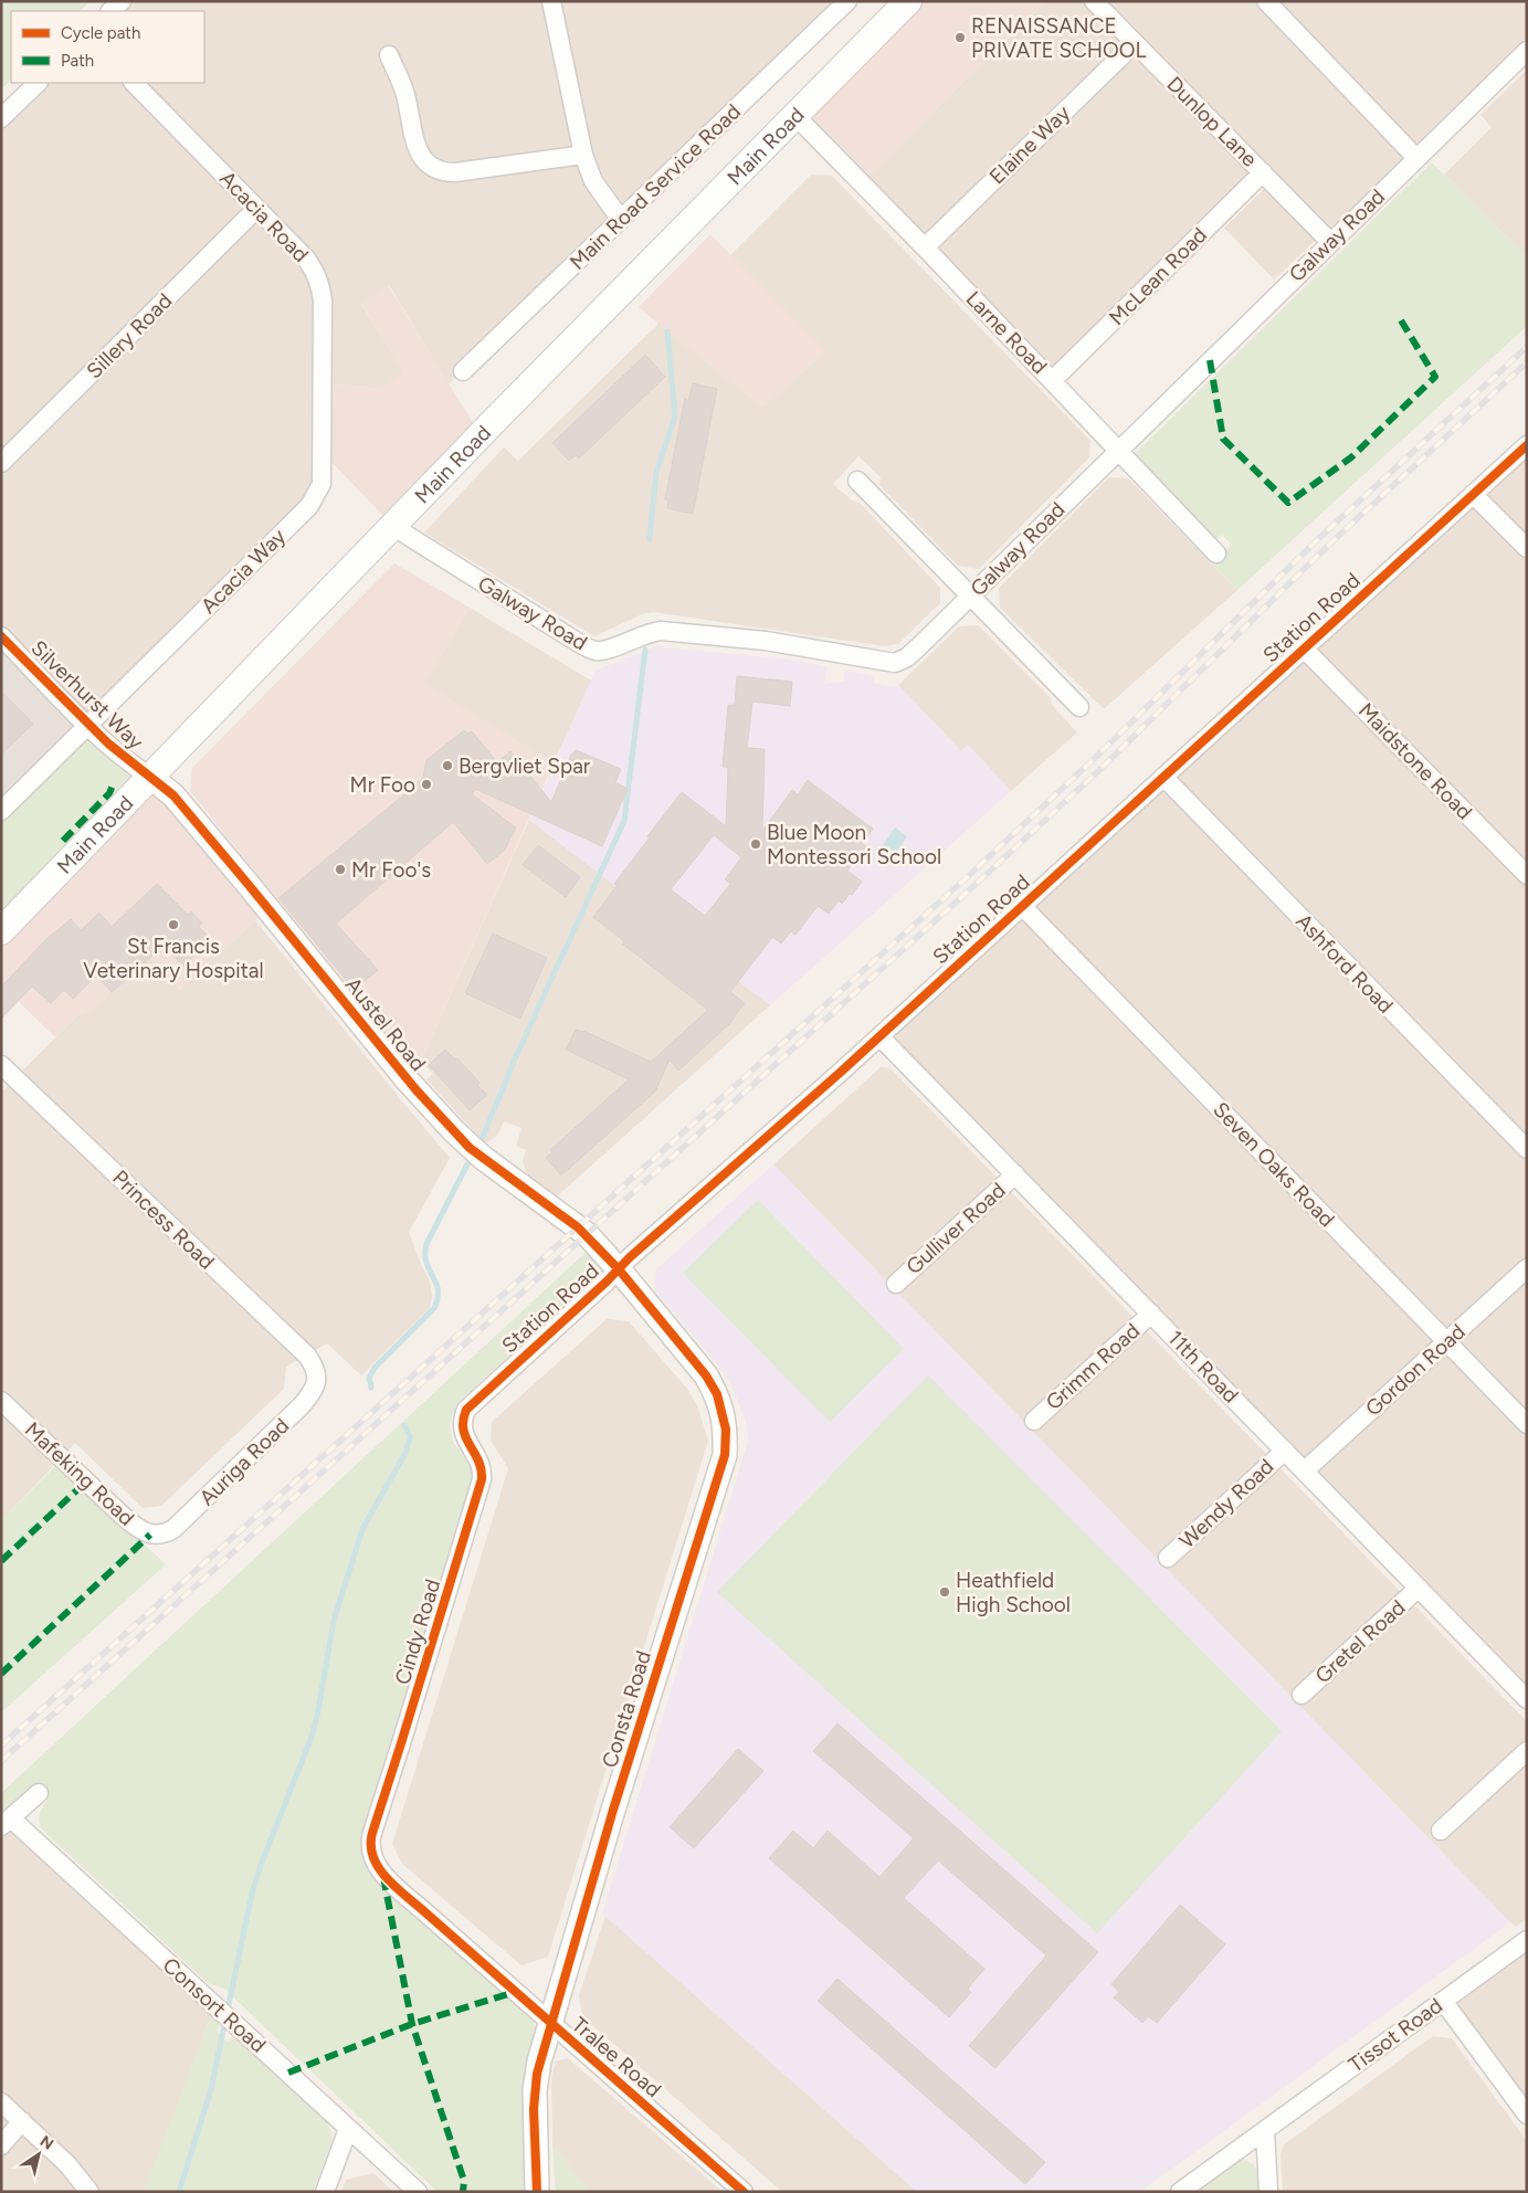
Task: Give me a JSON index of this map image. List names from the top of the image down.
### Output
{
  "streets": {
    "main road": ["Main Road"],
    "street": [
      "Dunlop Lane",
      "Elaine Way",
      "Main Road Service Road",
      "Acacia Road",
      "Galway Road",
      "McLean Road",
      "Larne Road",
      "Sillery Road",
      "Acacia Way",
      "Station Road",
      "Silverhurst Way",
      "Maidstone Road",
      "Ashford Road",
      "Austel Road",
      "Seven Oaks Road",
      "Princess Road",
      "Gulliver Road",
      "Grimm Road",
      "11th Road",
      "Gordon Road",
      "Auriga Road",
      "Mafeking Road",
      "Wendy Road",
      "Cindy Road",
      "Gretel Road",
      "Consta Road",
      "Consort Road",
      "Tissot Road",
      "Tralee Road"
    ]
  },
  "crossings": [
    ["Dunlop Lane", "Elaine Way"],
    ["Dunlop Lane", "Galway Road"],
    ["Dunlop Lane", "McLean Road"],
    ["Main Road", "Galway Road"],
    ["Main Road", "Larne Road"],
    ["Main Road", "Silverhurst Way"],
    ["Main Road", "Austel Road"],
    ["Elaine Way", "Larne Road"],
    ["Acacia Road", "Sillery Road"],
    ["Acacia Road", "Acacia Way"],
    ["Galway Road", "Larne Road"],
    ["McLean Road", "Larne Road"],
    ["Acacia Way", "Silverhurst Way"],
    ["Station Road", "Maidstone Road"],
    ["Station Road", "Ashford Road"],
    ["Station Road", "Austel Road"],
    ["Station Road", "Seven Oaks Road"],
    ["Station Road", "11th Road"],
    ["Station Road", "Cindy Road"],
    ["Station Road", "Consta Road"],
    ["Silverhurst Way", "Austel Road"],
    ["Austel Road", "Consta Road"],
    ["Seven Oaks Road", "Gordon Road"],
    ["Princess Road", "Auriga Road"],
    ["Gulliver Road", "11th Road"],
    ["Grimm Road", "11th Road"],
    ["11th Road", "Gordon Road"],
    ["11th Road", "Wendy Road"],
    ["11th Road", "Gretel Road"],
    ["Auriga Road", "Mafeking Road"],
    ["Cindy Road", "Tralee Road"],
    ["Consta Road", "Tralee Road"]
  ],
  "places": [
    "RENAISSANCE PRIVATE SCHOOL",
    "Bergvliet Spar",
    "Mr Foo",
    "Blue Moon Montessori School",
    "Mr Foo's",
    "St Francis Veterinary Hospital",
    "Heathfield High School"
  ],
  "legend": ["Cycle path", "Path"],
  "north": "top right"
}
